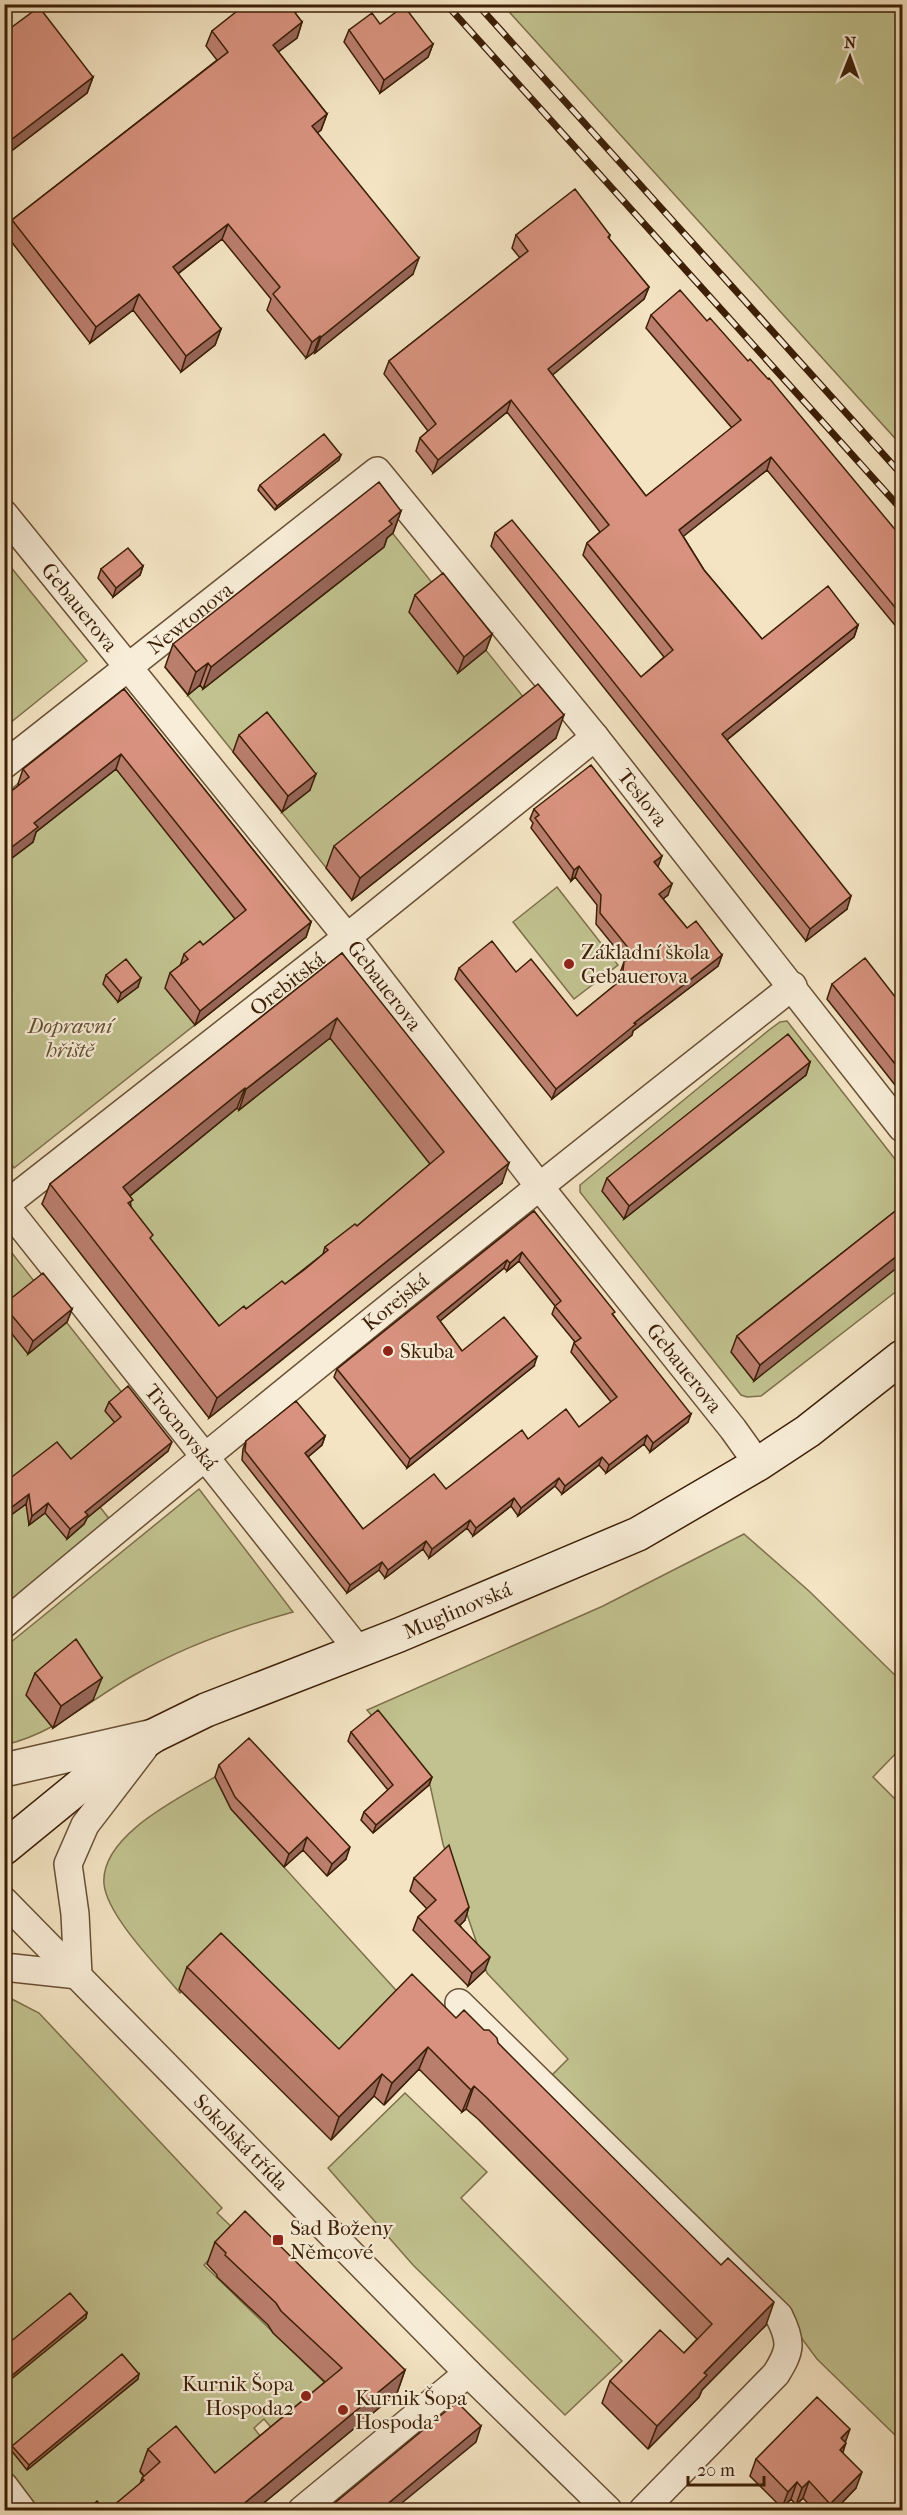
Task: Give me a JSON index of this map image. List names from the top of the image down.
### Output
{
  "streets": {
    "main road": ["Muglinovská"],
    "street": [
      "Gebauerova",
      "Newtonova",
      "Teslova",
      "Orebitská",
      "Korejská",
      "Trocnovská",
      "Sokolská třída"
    ]
  },
  "crossings": [
    ["Gebauerova", "Newtonova"],
    ["Gebauerova", "Orebitská"],
    ["Gebauerova", "Korejská"],
    ["Gebauerova", "Muglinovská"],
    ["Newtonova", "Teslova"],
    ["Teslova", "Orebitská"],
    ["Teslova", "Korejská"],
    ["Orebitská", "Trocnovská"],
    ["Korejská", "Trocnovská"],
    ["Trocnovská", "Muglinovská"]
  ],
  "parks": ["Dopravní hřiště"],
  "places": {
    "other": [
      "Základní škola Gebauerova",
      "Skuba",
      "Kurnik Šopa Hospoda2",
      "Kurnik Šopa Hospoda²"
    ],
    "transit": ["Sad Boženy Němcové"]
  },
  "scale_bar": "20 m",
  "north": "top"
}
